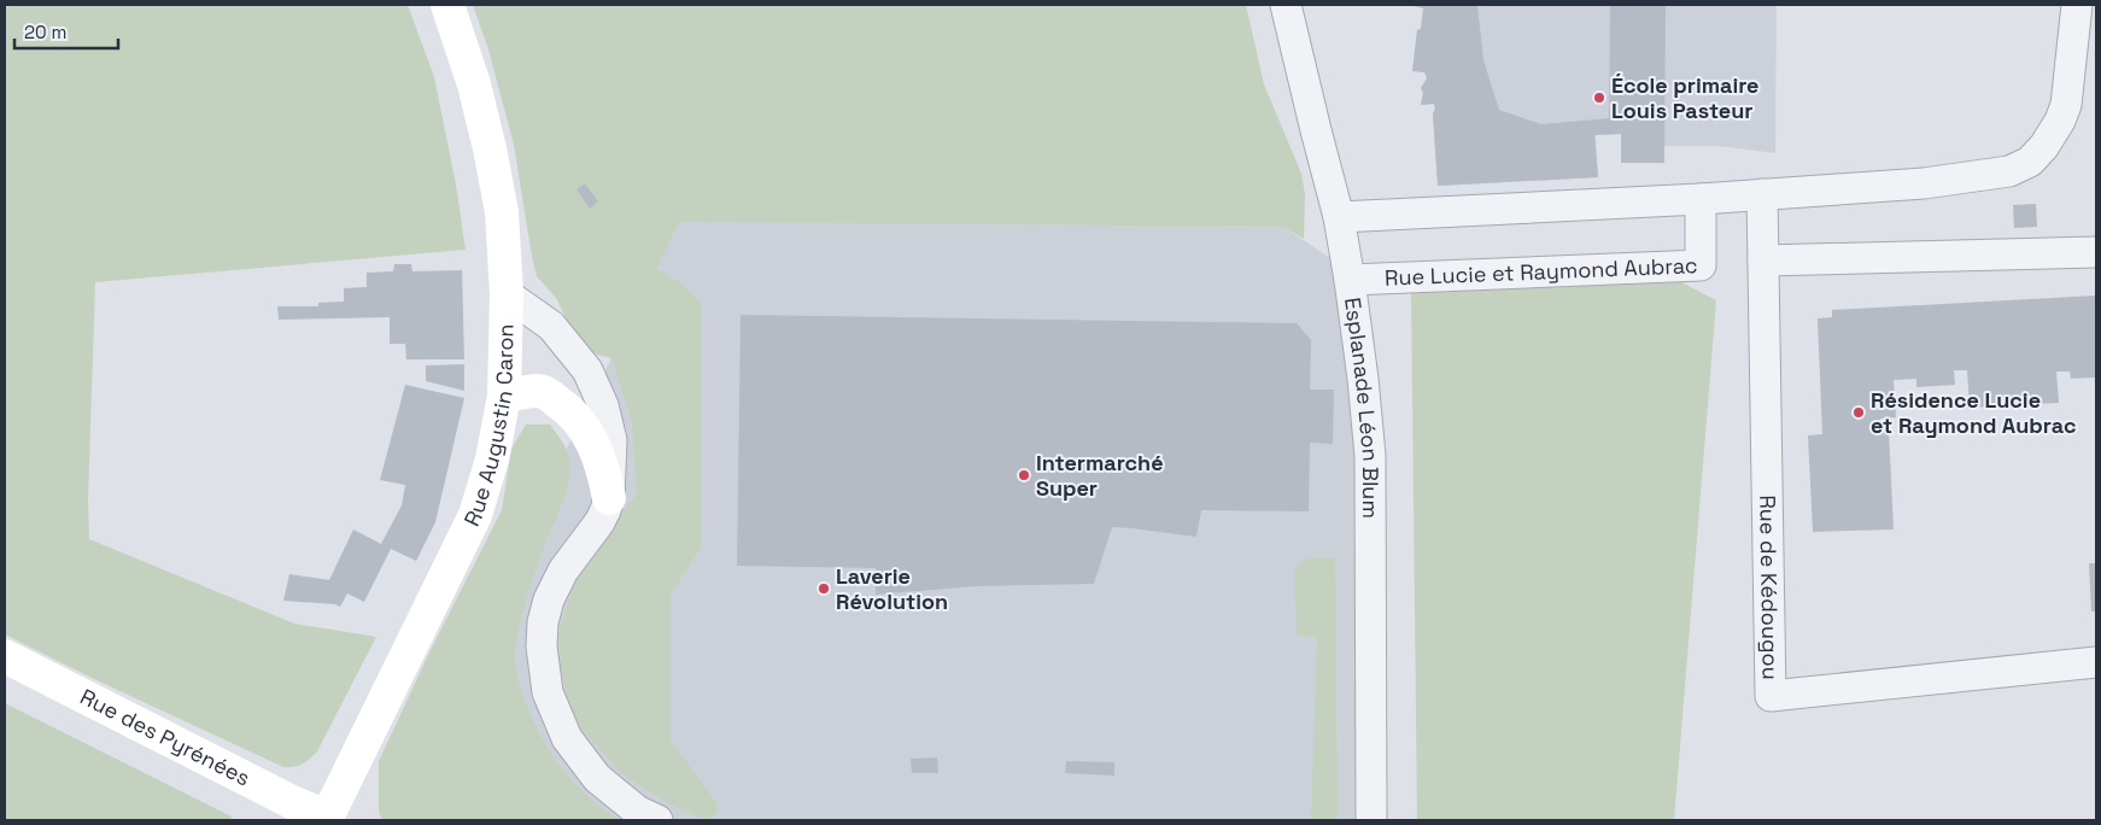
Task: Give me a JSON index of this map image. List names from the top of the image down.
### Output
{
  "streets": {
    "street": [
      "Rue Lucie et Raymond Aubrac",
      "Esplanade Léon Blum",
      "Rue Augustin Caron",
      "Rue de Kédougou",
      "Rue des Pyrénées"
    ]
  },
  "crossings": [
    ["Rue Lucie et Raymond Aubrac", "Esplanade Léon Blum"],
    ["Rue Augustin Caron", "Rue des Pyrénées"]
  ],
  "places": [
    "École primaire Louis Pasteur",
    "Résidence Lucie et Raymond Aubrac",
    "Intermarché Super",
    "Laverie Révolution"
  ],
  "scale_bar": "20 m"
}
